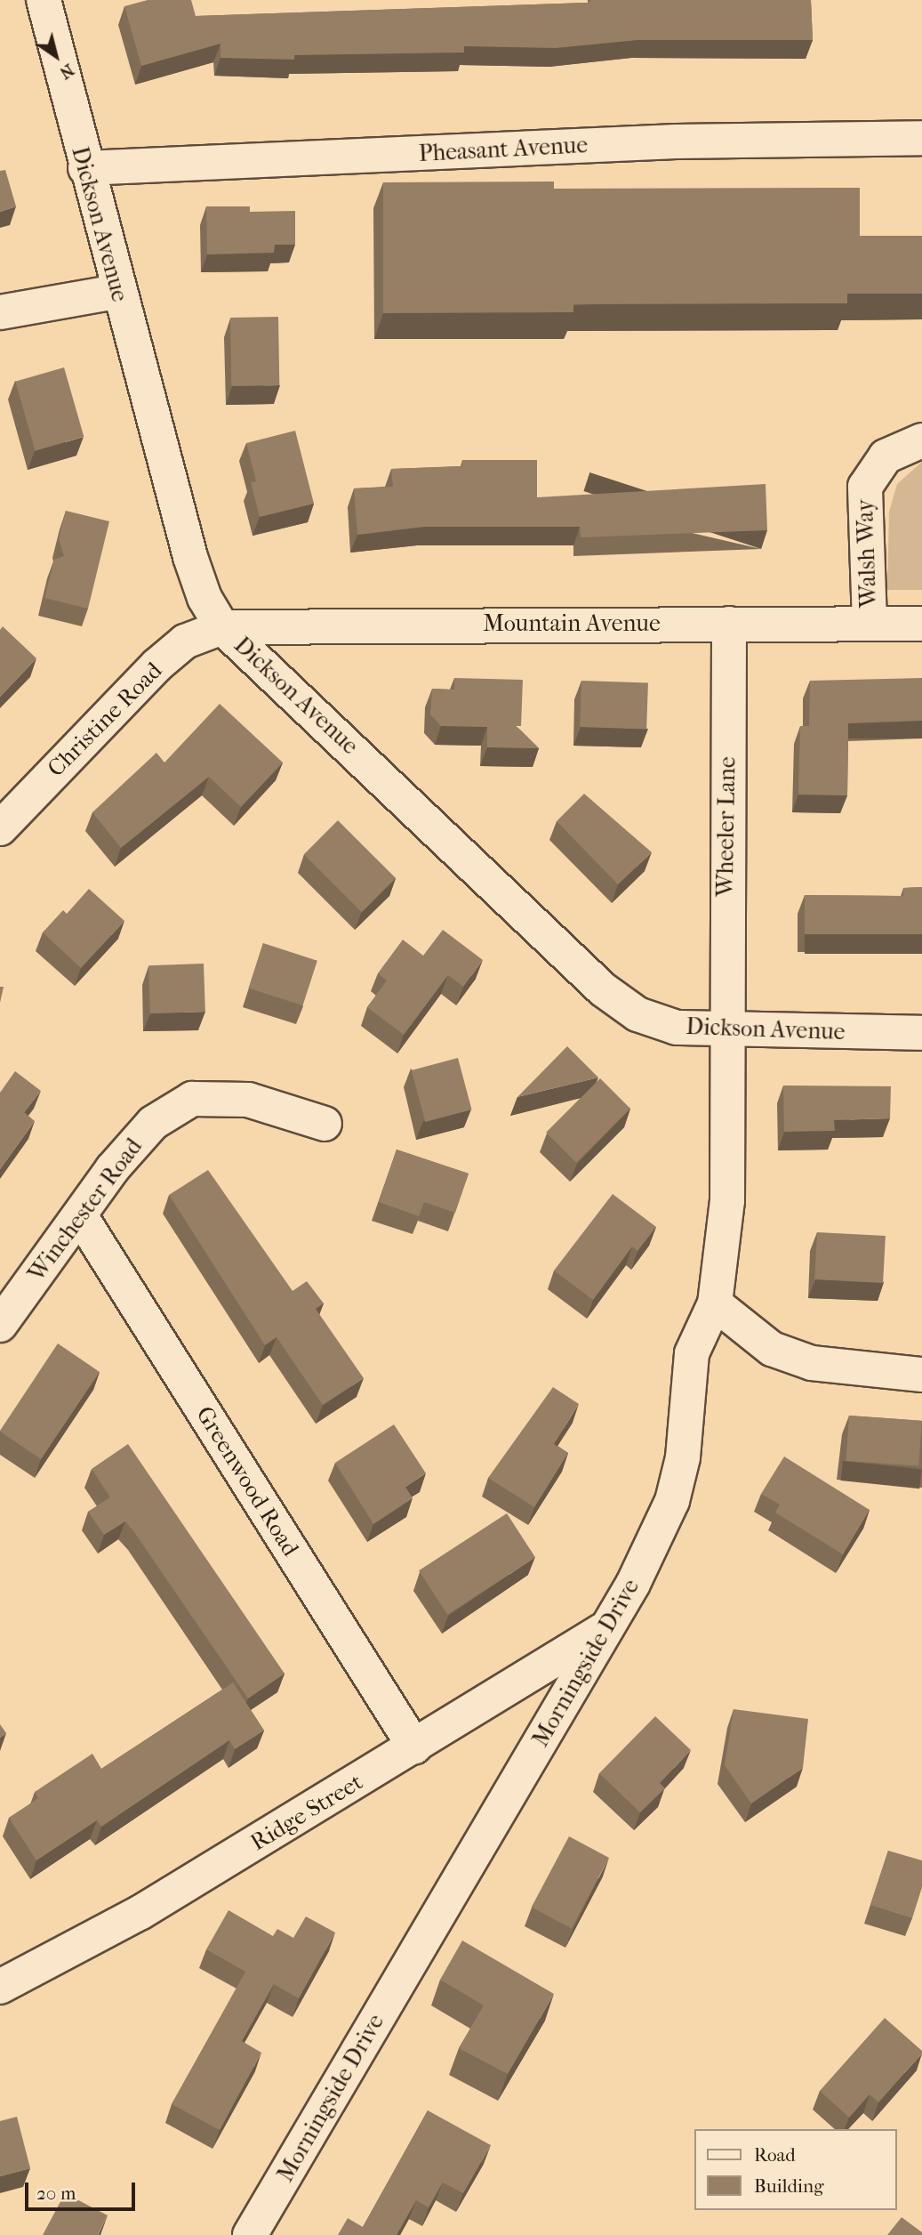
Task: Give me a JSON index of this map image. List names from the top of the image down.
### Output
{
  "streets": {
    "street": [
      "Pheasant Avenue",
      "Dickson Avenue",
      "Walsh Way",
      "Mountain Avenue",
      "Christine Road",
      "Wheeler Lane",
      "Winchester Road",
      "Greenwood Road",
      "Morningside Drive",
      "Ridge Street"
    ]
  },
  "crossings": [
    ["Pheasant Avenue", "Dickson Avenue"],
    ["Dickson Avenue", "Mountain Avenue"],
    ["Dickson Avenue", "Christine Road"],
    ["Dickson Avenue", "Wheeler Lane"],
    ["Dickson Avenue", "Morningside Drive"],
    ["Walsh Way", "Mountain Avenue"],
    ["Mountain Avenue", "Christine Road"],
    ["Mountain Avenue", "Wheeler Lane"],
    ["Wheeler Lane", "Morningside Drive"],
    ["Winchester Road", "Greenwood Road"],
    ["Greenwood Road", "Ridge Street"],
    ["Morningside Drive", "Ridge Street"]
  ],
  "legend": ["Road", "Building"],
  "scale_bar": "20 m",
  "north": "bottom right"
}
